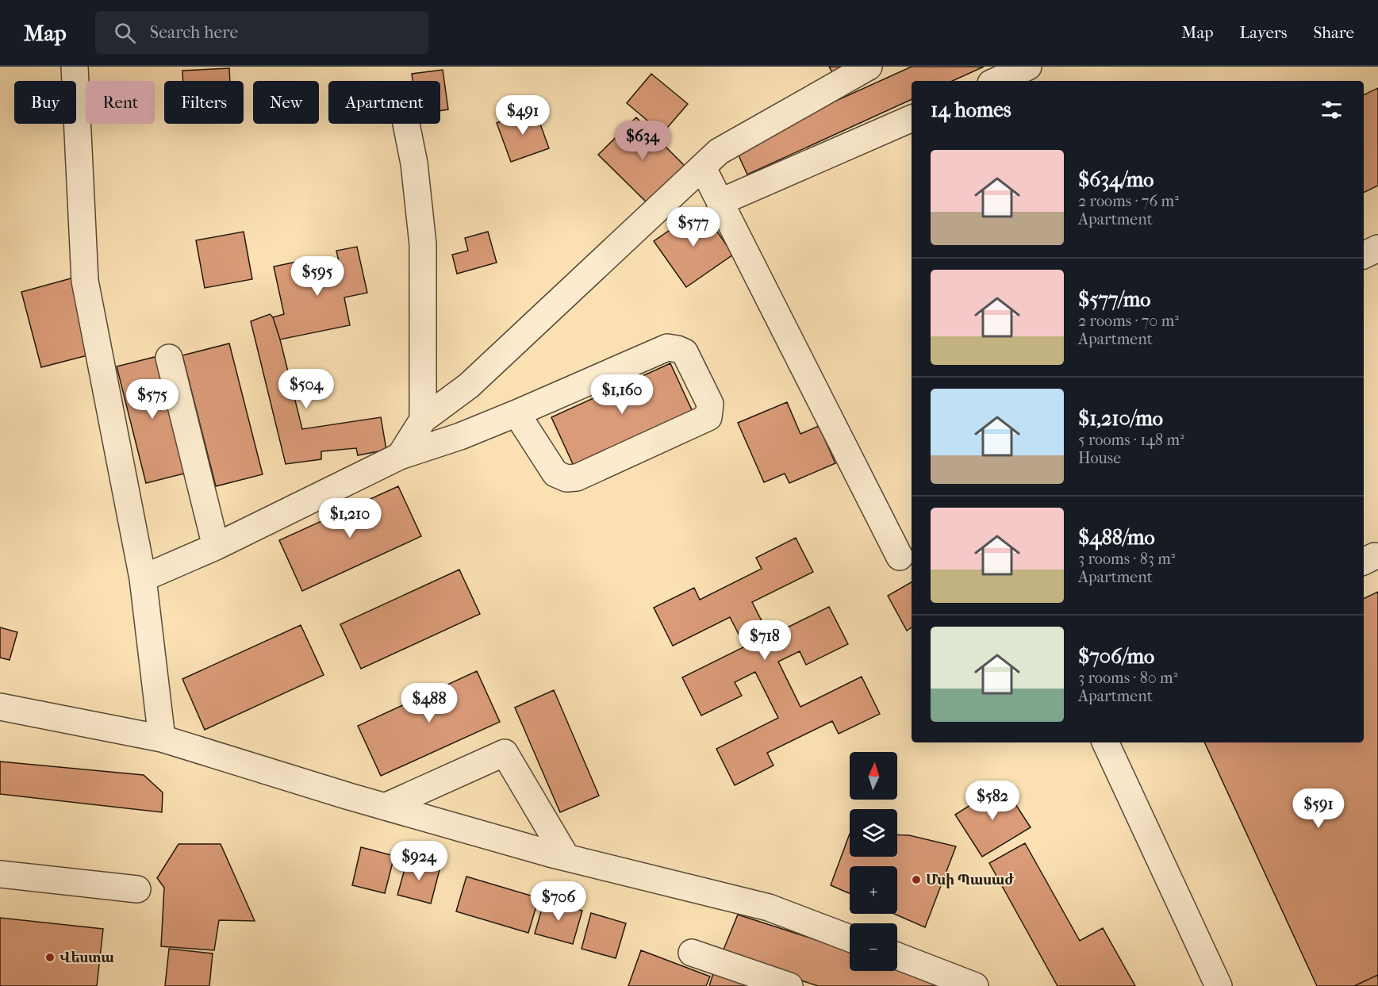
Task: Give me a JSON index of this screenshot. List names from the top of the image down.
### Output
{
  "places": ["Մսի Պասաժ", "Վեստա"],
  "north": "top",
  "page": {
    "header": "Map",
    "search": "Search here",
    "nav": ["Map", "Layers", "Share"],
    "chip": [
      "Buy",
      "Rent",
      "Filters",
      "New",
      "Apartment"
    ],
    "heading": "14 homes",
    "price": [
      "$491",
      "$634",
      "$577",
      "$595",
      "$504",
      "$1,160",
      "$575",
      "$1,210",
      "$718",
      "$488",
      "$582",
      "$591",
      "$924",
      "$706"
    ],
    "list": [
      {
        "name": "$634/mo",
        "note": "2 rooms · 76 m² · Apartment"
      },
      {
        "name": "$577/mo",
        "note": "2 rooms · 70 m² · Apartment"
      },
      {
        "name": "$1,210/mo",
        "note": "5 rooms · 148 m² · House"
      },
      {
        "name": "$488/mo",
        "note": "3 rooms · 83 m² · Apartment"
      },
      {
        "name": "$706/mo",
        "note": "3 rooms · 80 m² · Apartment"
      }
    ],
    "map_buttons": ["+", "−"]
  }
}
